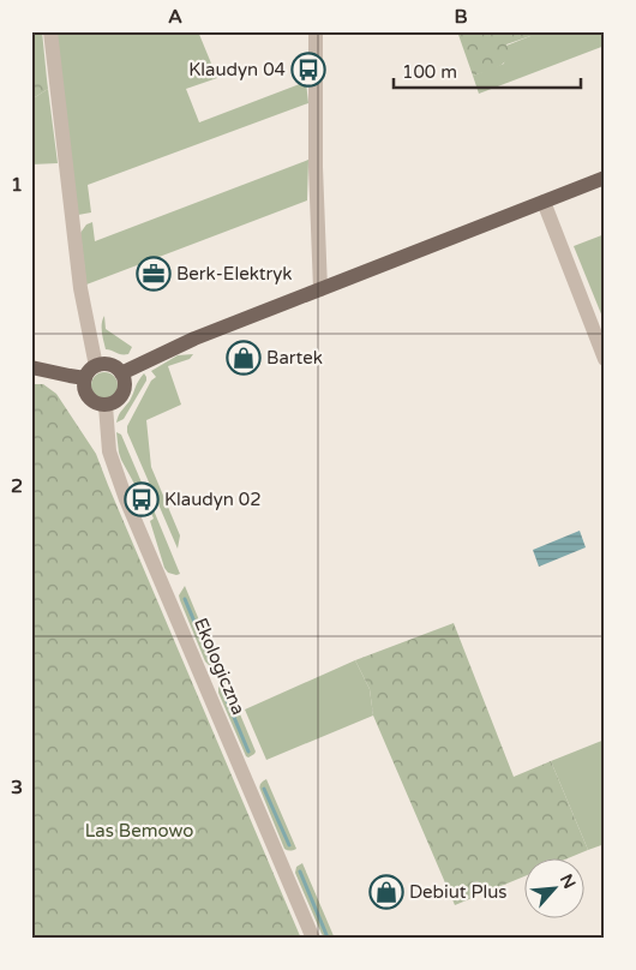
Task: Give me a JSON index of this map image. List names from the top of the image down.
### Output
{
  "streets": {
    "street": ["Ekologiczna"]
  },
  "parks": ["Las Bemowo"],
  "places": {
    "bus stop": ["Klaudyn 04", "Klaudyn 02"],
    "office": ["Berk-Elektryk"],
    "shop": ["Bartek", "Debiut Plus"]
  },
  "scale_bar": "100 m",
  "north": "top right",
  "grid": {
    "columns": ["A", "B"],
    "rows": ["1", "2", "3"]
  }
}
